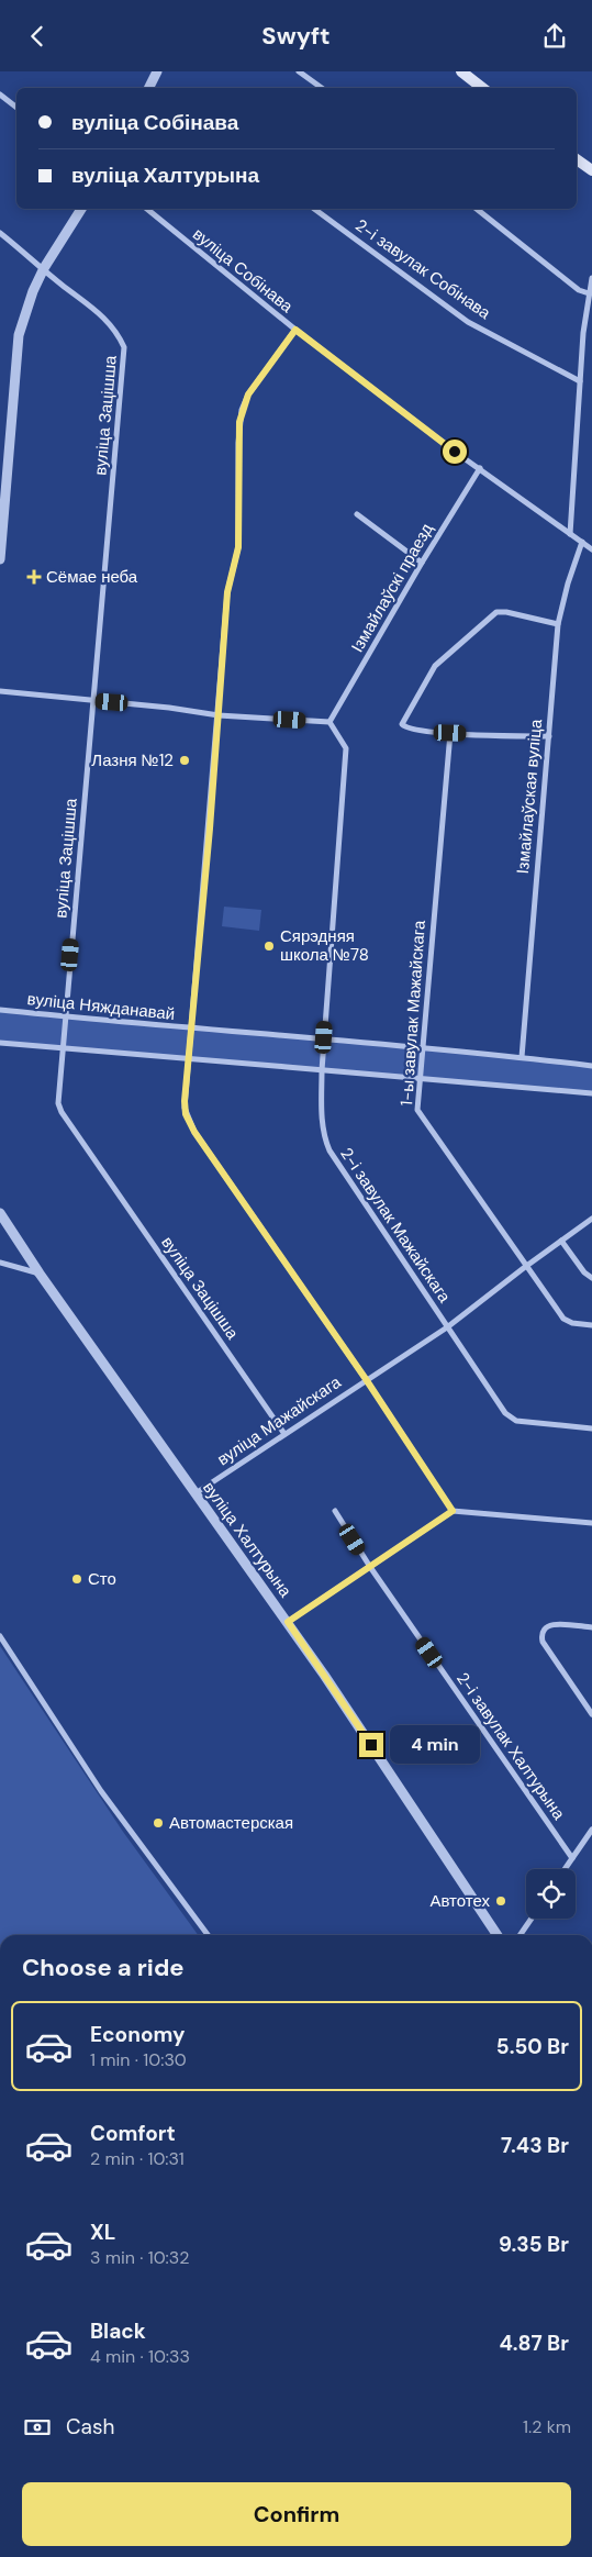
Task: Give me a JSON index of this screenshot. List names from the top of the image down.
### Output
{
  "streets": {
    "street": [
      "2-і завулак Собінава",
      "вуліца Собінава",
      "вуліца Зацішша",
      "Ізмайлаўскі праезд",
      "Ізмайлаўская вуліца",
      "вуліца Няжданавай",
      "1-ы завулак Мажайскага",
      "2-і завулак Мажайскага",
      "вуліца Мажайскага",
      "вуліца Халтурына",
      "2-і завулак Халтурына"
    ]
  },
  "crossings": [
    ["вуліца Собінава", "Ізмайлаўскі праезд"],
    ["вуліца Собінава", "Ізмайлаўская вуліца"],
    ["вуліца Зацішша", "вуліца Няжданавай"],
    ["вуліца Зацішша", "вуліца Мажайскага"],
    ["Ізмайлаўскі праезд", "2-і завулак Мажайскага"],
    ["Ізмайлаўская вуліца", "вуліца Няжданавай"],
    ["вуліца Няжданавай", "1-ы завулак Мажайскага"],
    ["вуліца Няжданавай", "2-і завулак Мажайскага"],
    ["1-ы завулак Мажайскага", "вуліца Мажайскага"],
    ["2-і завулак Мажайскага", "вуліца Мажайскага"],
    ["вуліца Мажайскага", "вуліца Халтурына"]
  ],
  "places": {
    "health": ["Сёмае неба"],
    "other": [
      "Лазня №12",
      "Сярэдняя школа №78",
      "Сто",
      "Автомастерская",
      "Автотех"
    ]
  },
  "page": {
    "header": "Swyft",
    "banner": ["вуліца Собінава", "вуліца Халтурына"],
    "bubble": "4 min",
    "heading": "Choose a ride",
    "list": [
      {
        "name": "Economy",
        "note": "1 min · 10:30",
        "value": "5.50 Br"
      },
      {
        "name": "Comfort",
        "note": "2 min · 10:31",
        "value": "7.43 Br"
      },
      {
        "name": "XL",
        "note": "3 min · 10:32",
        "value": "9.35 Br"
      },
      {
        "name": "Black",
        "note": "4 min · 10:33",
        "value": "4.87 Br"
      }
    ],
    "pay": ["Cash", "1.2 km"],
    "buttons": "Confirm"
  }
}
